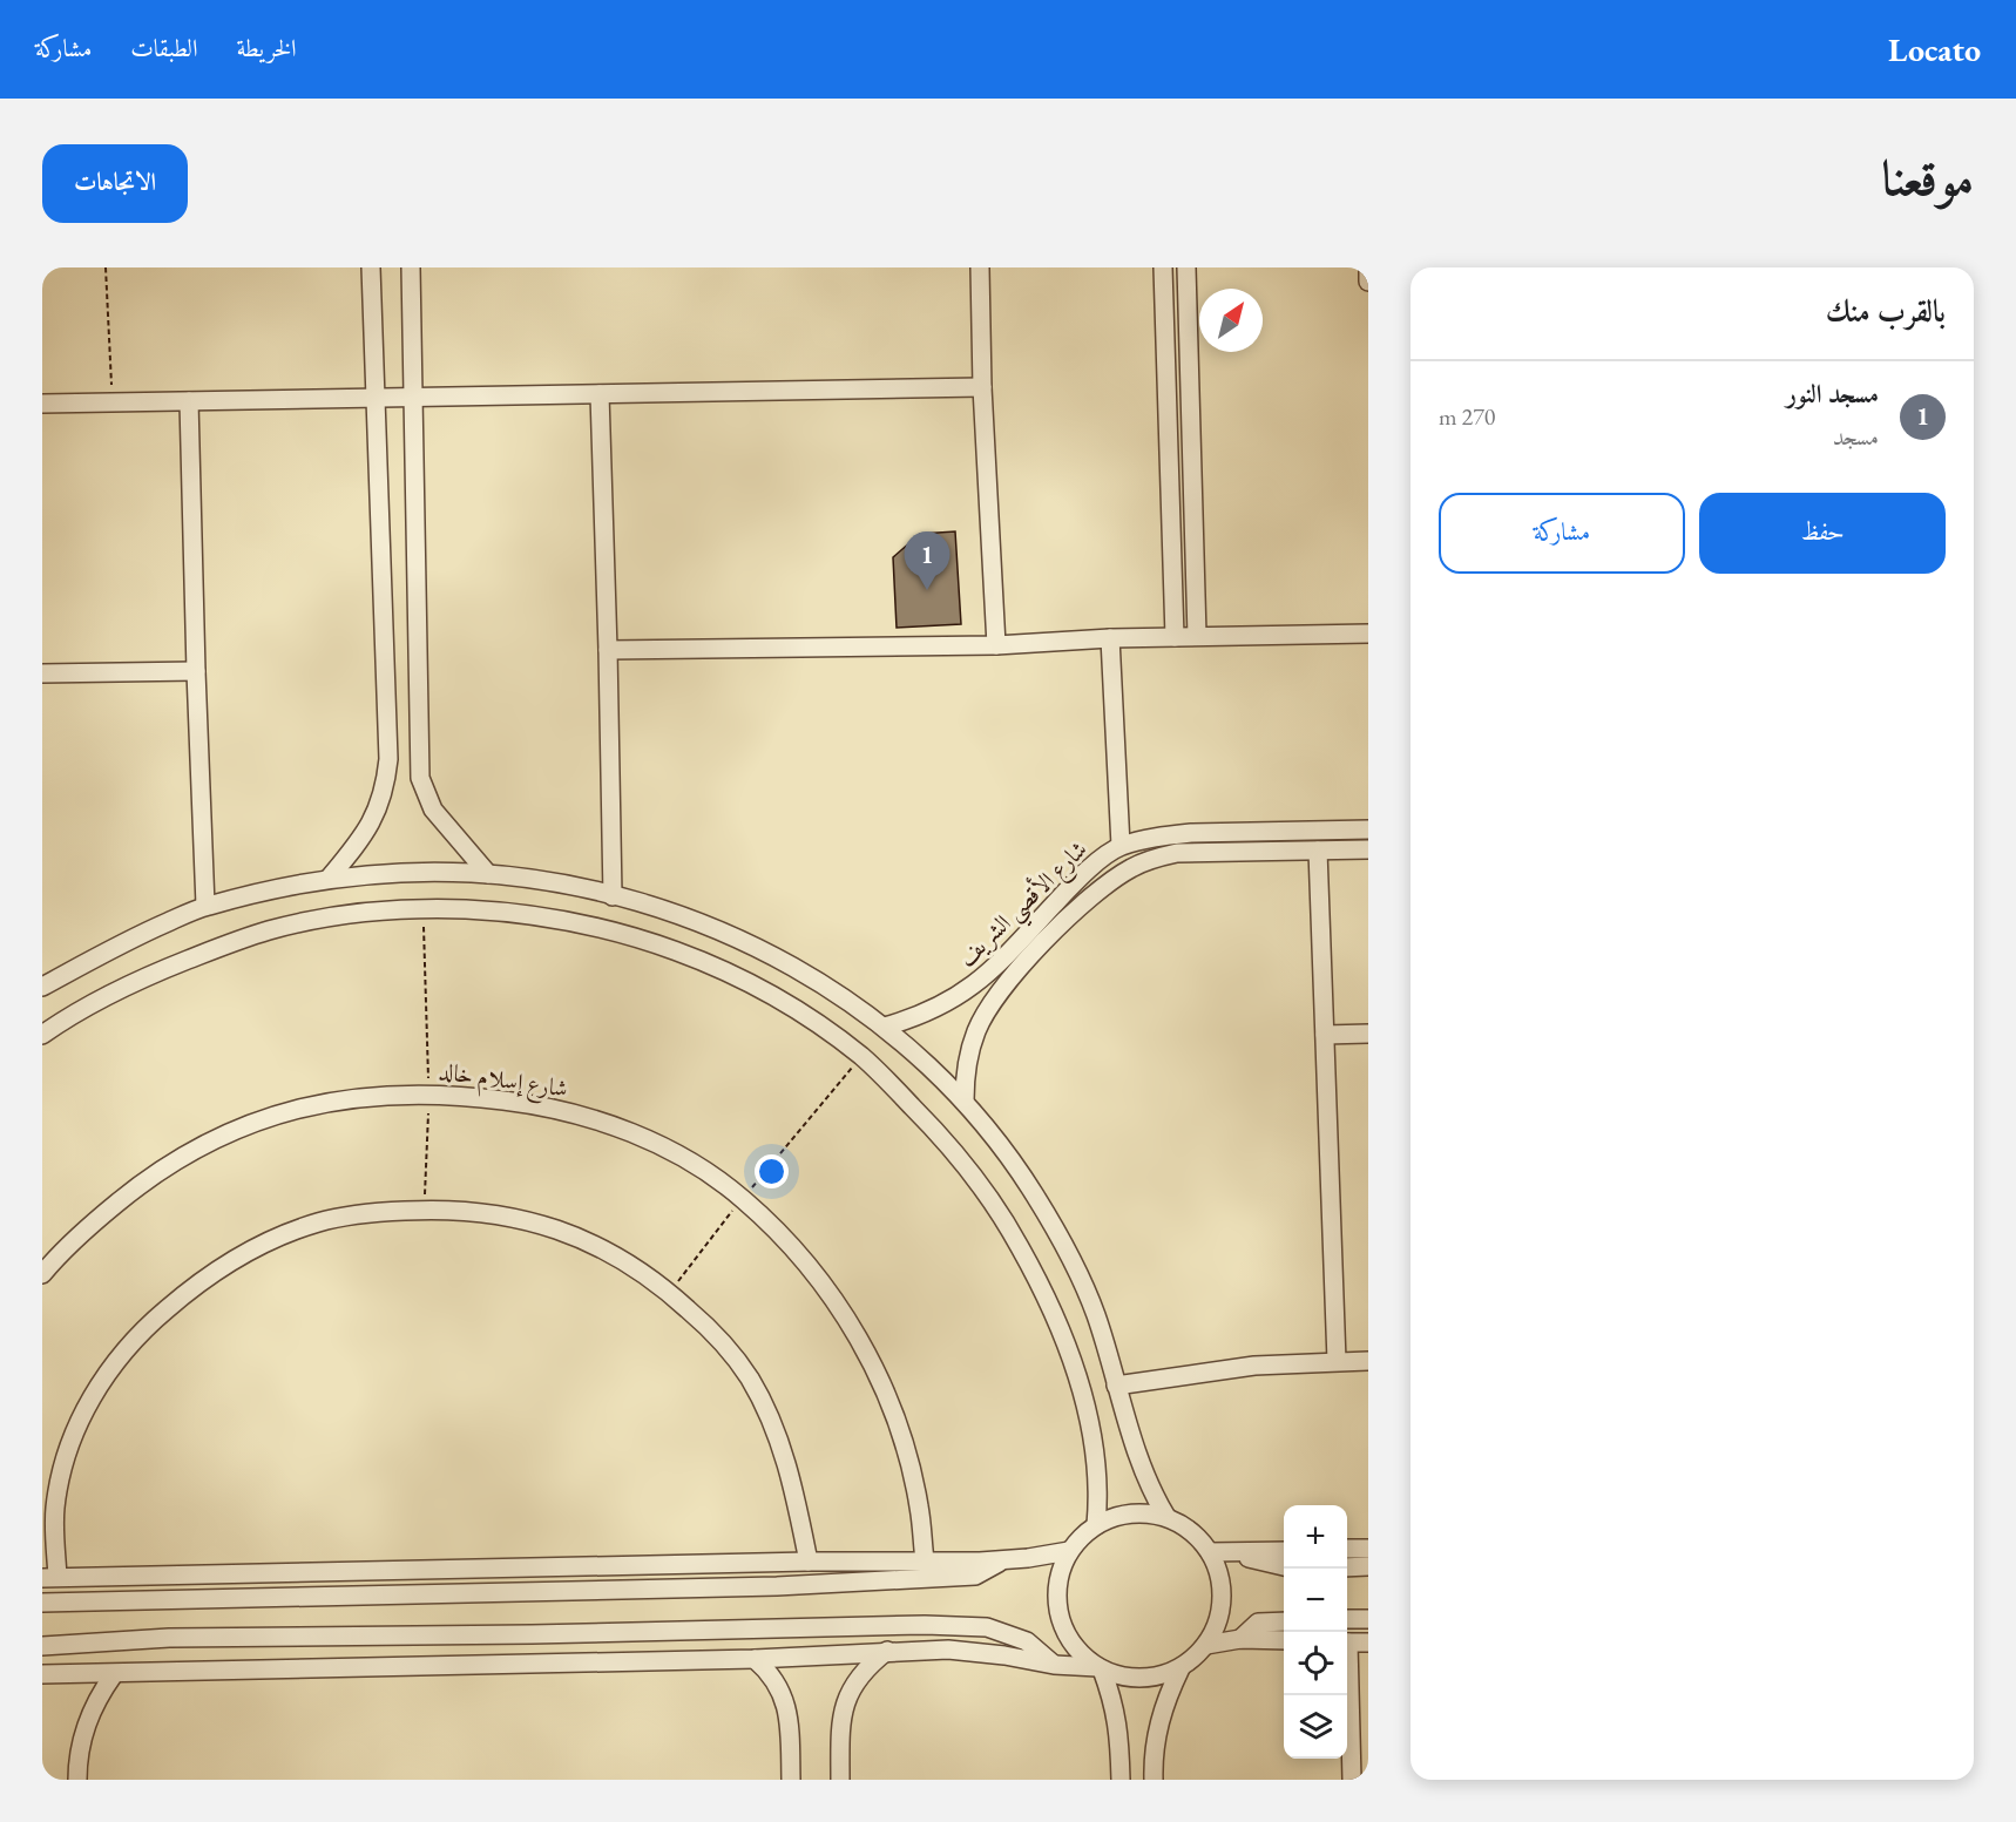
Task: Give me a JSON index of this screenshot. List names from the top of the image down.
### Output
{
  "streets": {
    "street": ["شارع الأقصي الشريف", "شارع إسلام خالد"]
  },
  "north": "top right",
  "page": {
    "header": "Locato",
    "nav": ["الخريطة", "الطبقات", "مشاركة"],
    "title": "موقعنا",
    "buttons": [
      "الاتجاهات",
      ["حفظ", "مشاركة"]
    ],
    "heading": "بالقرب منك",
    "list": [
      {
        "mark": "1",
        "name": "مسجد النور",
        "note": "مسجد",
        "value": "270 m"
      }
    ],
    "pins": "1",
    "map_buttons": ["+", "−"]
  }
}
